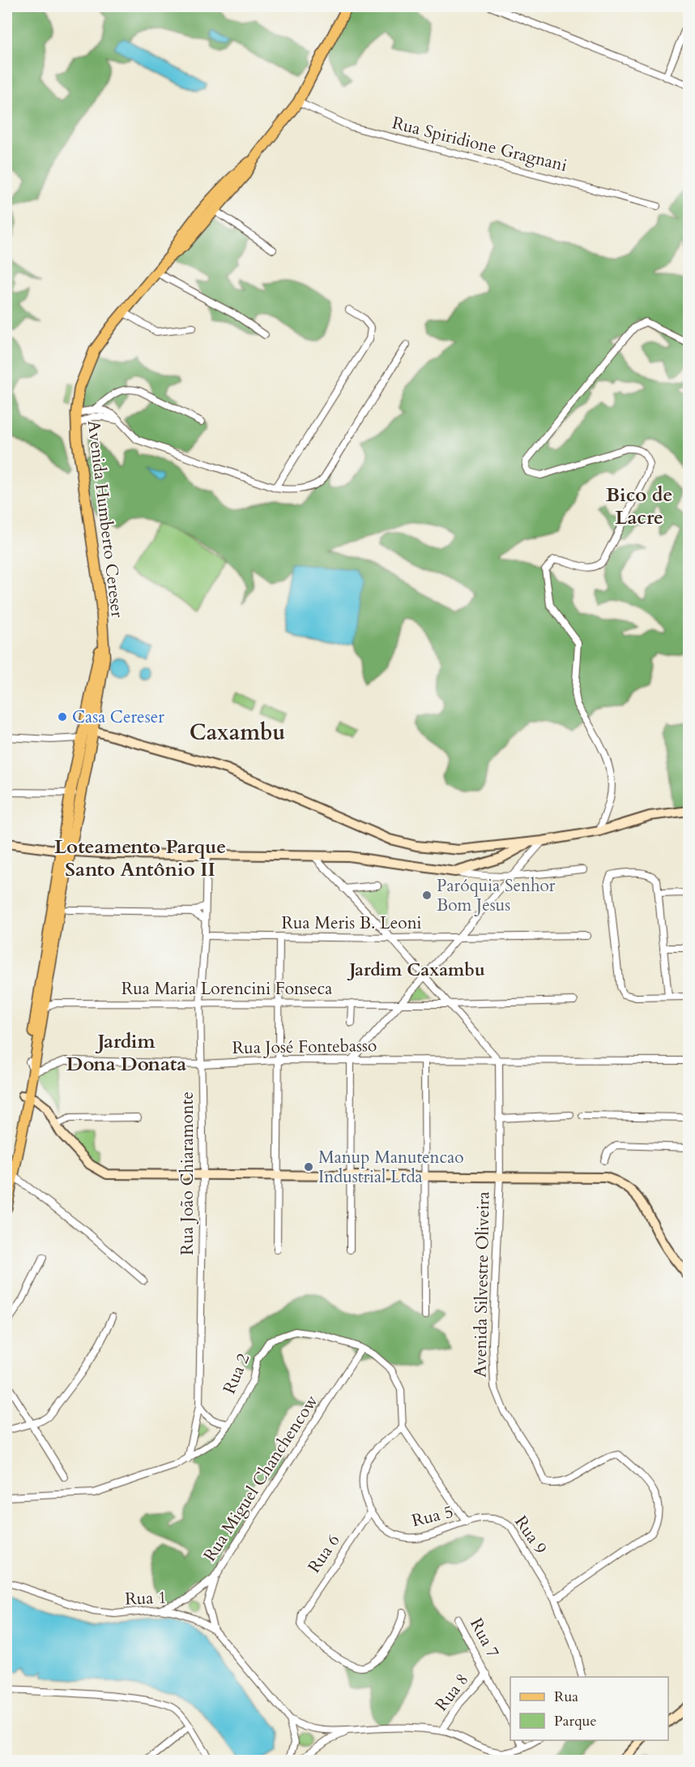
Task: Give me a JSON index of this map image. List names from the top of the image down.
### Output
{
  "streets": {
    "main road": ["Avenida Humberto Cereser"],
    "street": [
      "Rua Spiridione Gragnani",
      "Rua Meris B. Leoni",
      "Rua Maria Lorencini Fonseca",
      "Rua José Fontebasso",
      "Rua João Chiaramonte",
      "Avenida Silvestre Oliveira",
      "Rua 2",
      "Rua Miguel Chanchencow",
      "Rua 5",
      "Rua 9",
      "Rua 6",
      "Rua 1",
      "Rua 7",
      "Rua 8"
    ]
  },
  "crossings": [
    ["Rua Spiridione Gragnani", "Avenida Humberto Cereser"],
    ["Avenida Humberto Cereser", "Rua Maria Lorencini Fonseca"],
    ["Avenida Humberto Cereser", "Rua José Fontebasso"],
    ["Rua Meris B. Leoni", "Rua João Chiaramonte"],
    ["Rua Maria Lorencini Fonseca", "Rua João Chiaramonte"],
    ["Rua José Fontebasso", "Rua João Chiaramonte"],
    ["Rua José Fontebasso", "Avenida Silvestre Oliveira"],
    ["Rua João Chiaramonte", "Rua 2"],
    ["Avenida Silvestre Oliveira", "Rua 9"],
    ["Rua 2", "Rua Miguel Chanchencow"],
    ["Rua 2", "Rua 5"],
    ["Rua Miguel Chanchencow", "Rua 1"],
    ["Rua 5", "Rua 9"],
    ["Rua 5", "Rua 6"],
    ["Rua 7", "Rua 8"]
  ],
  "districts": [
    "Bico de Lacre",
    "Caxambu",
    "Loteamento Parque Santo Antônio II",
    "Jardim Caxambu",
    "Jardim Dona Donata"
  ],
  "places": ["Casa Cereser", "Paróquia Senhor Bom Jesus", "Manup Manutencao Industrial Ltda"],
  "legend": ["Rua", "Parque"]
}
